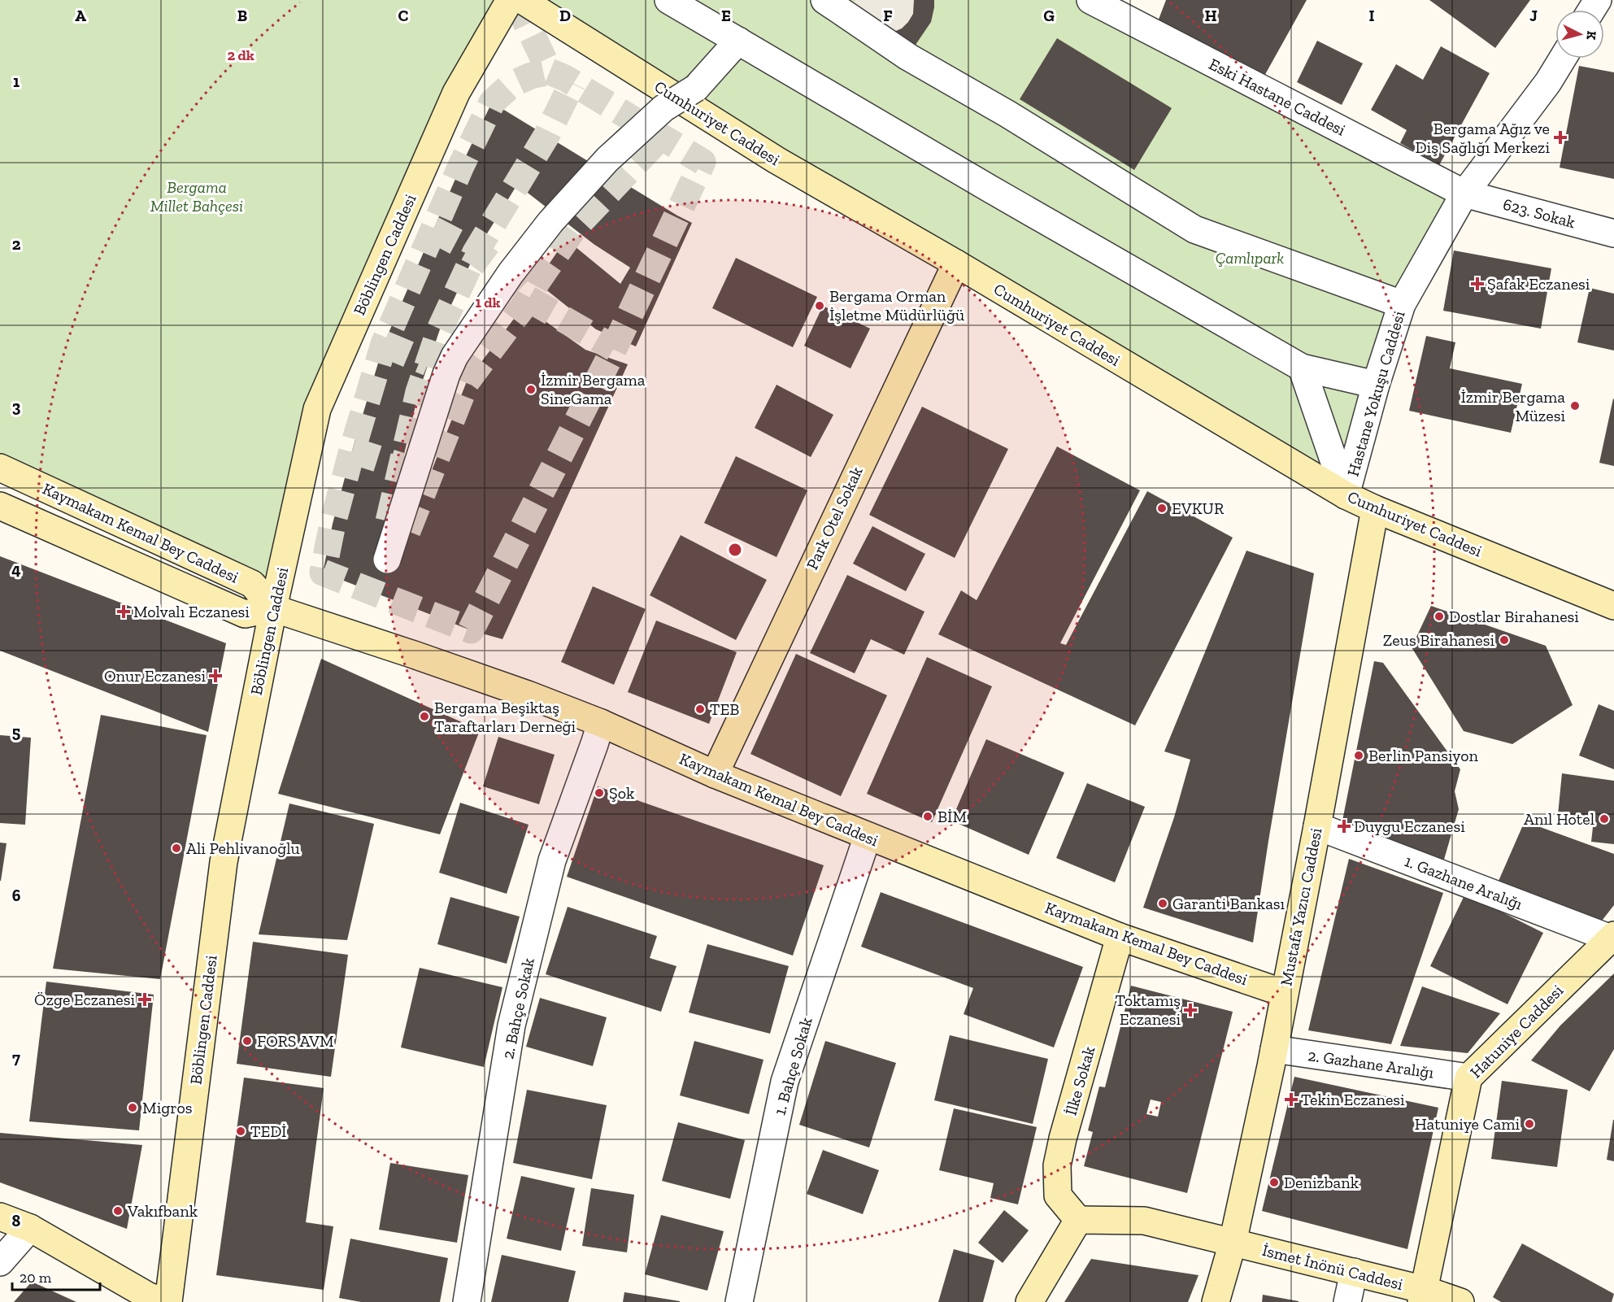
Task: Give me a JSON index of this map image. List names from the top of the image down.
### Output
{
  "streets": {
    "main road": [
      "Cumhuriyet Caddesi",
      "Böblingen Caddesi",
      "Park Otel Sokak",
      "Kaymakam Kemal Bey Caddesi",
      "Mustafa Yazıcı Caddesi",
      "Hatuniye Caddesi",
      "İlke Sokak",
      "İsmet İnönü Caddesi"
    ],
    "street": [
      "Eski Hastane Caddesi",
      "623. Sokak",
      "Hastane Yokuşu Caddesi",
      "1. Gazhane Aralığı",
      "2. Bahçe Sokak",
      "2. Gazhane Aralığı",
      "1. Bahçe Sokak"
    ]
  },
  "crossings": [
    ["Eski Hastane Caddesi", "623. Sokak"],
    ["Eski Hastane Caddesi", "Hastane Yokuşu Caddesi"],
    ["Cumhuriyet Caddesi", "Hastane Yokuşu Caddesi"],
    ["Cumhuriyet Caddesi", "Park Otel Sokak"],
    ["Cumhuriyet Caddesi", "Mustafa Yazıcı Caddesi"],
    ["623. Sokak", "Hastane Yokuşu Caddesi"],
    ["Böblingen Caddesi", "Kaymakam Kemal Bey Caddesi"],
    ["Park Otel Sokak", "Kaymakam Kemal Bey Caddesi"],
    ["Kaymakam Kemal Bey Caddesi", "Mustafa Yazıcı Caddesi"],
    ["Kaymakam Kemal Bey Caddesi", "2. Bahçe Sokak"],
    ["Kaymakam Kemal Bey Caddesi", "1. Bahçe Sokak"],
    ["Kaymakam Kemal Bey Caddesi", "İlke Sokak"],
    ["1. Gazhane Aralığı", "Mustafa Yazıcı Caddesi"],
    ["1. Gazhane Aralığı", "Hatuniye Caddesi"],
    ["Mustafa Yazıcı Caddesi", "2. Gazhane Aralığı"],
    ["Mustafa Yazıcı Caddesi", "İsmet İnönü Caddesi"],
    ["Hatuniye Caddesi", "2. Gazhane Aralığı"],
    ["Hatuniye Caddesi", "İsmet İnönü Caddesi"],
    ["İlke Sokak", "İsmet İnönü Caddesi"]
  ],
  "parks": ["Bergama Millet Bahçesi", "Çamlıpark"],
  "places": {
    "health": [
      "Bergama Ağız ve Diş Sağlığı Merkezi",
      "Şafak Eczanesi",
      "Molvalı Eczanesi",
      "Onur Eczanesi",
      "Duygu Eczanesi",
      "Özge Eczanesi",
      "Toktamış Eczanesi",
      "Tekin Eczanesi"
    ],
    "other": [
      "Bergama Orman İşletme Müdürlüğü",
      "İzmir Bergama SineGama",
      "İzmir Bergama Müzesi",
      "EVKUR",
      "Dostlar Birahanesi",
      "Zeus Birahanesi",
      "TEB",
      "Bergama Beşiktaş Taraftarları Derneği",
      "Berlin Pansiyon",
      "Şok",
      "BİM",
      "Anıl Hotel",
      "Ali Pehlivanoğlu",
      "Garanti Bankası",
      "FORS AVM",
      "Migros",
      "Hatuniye Cami",
      "TEDİ",
      "Denizbank",
      "Vakıfbank"
    ]
  },
  "scale_bar": "20 m",
  "north": "right",
  "grid": {
    "columns": [
      "A",
      "B",
      "C",
      "D",
      "E",
      "F",
      "G",
      "H",
      "I",
      "J"
    ],
    "rows": [
      "1",
      "2",
      "3",
      "4",
      "5",
      "6",
      "7",
      "8"
    ]
  },
  "rings": ["2 dk", "1 dk"]
}
